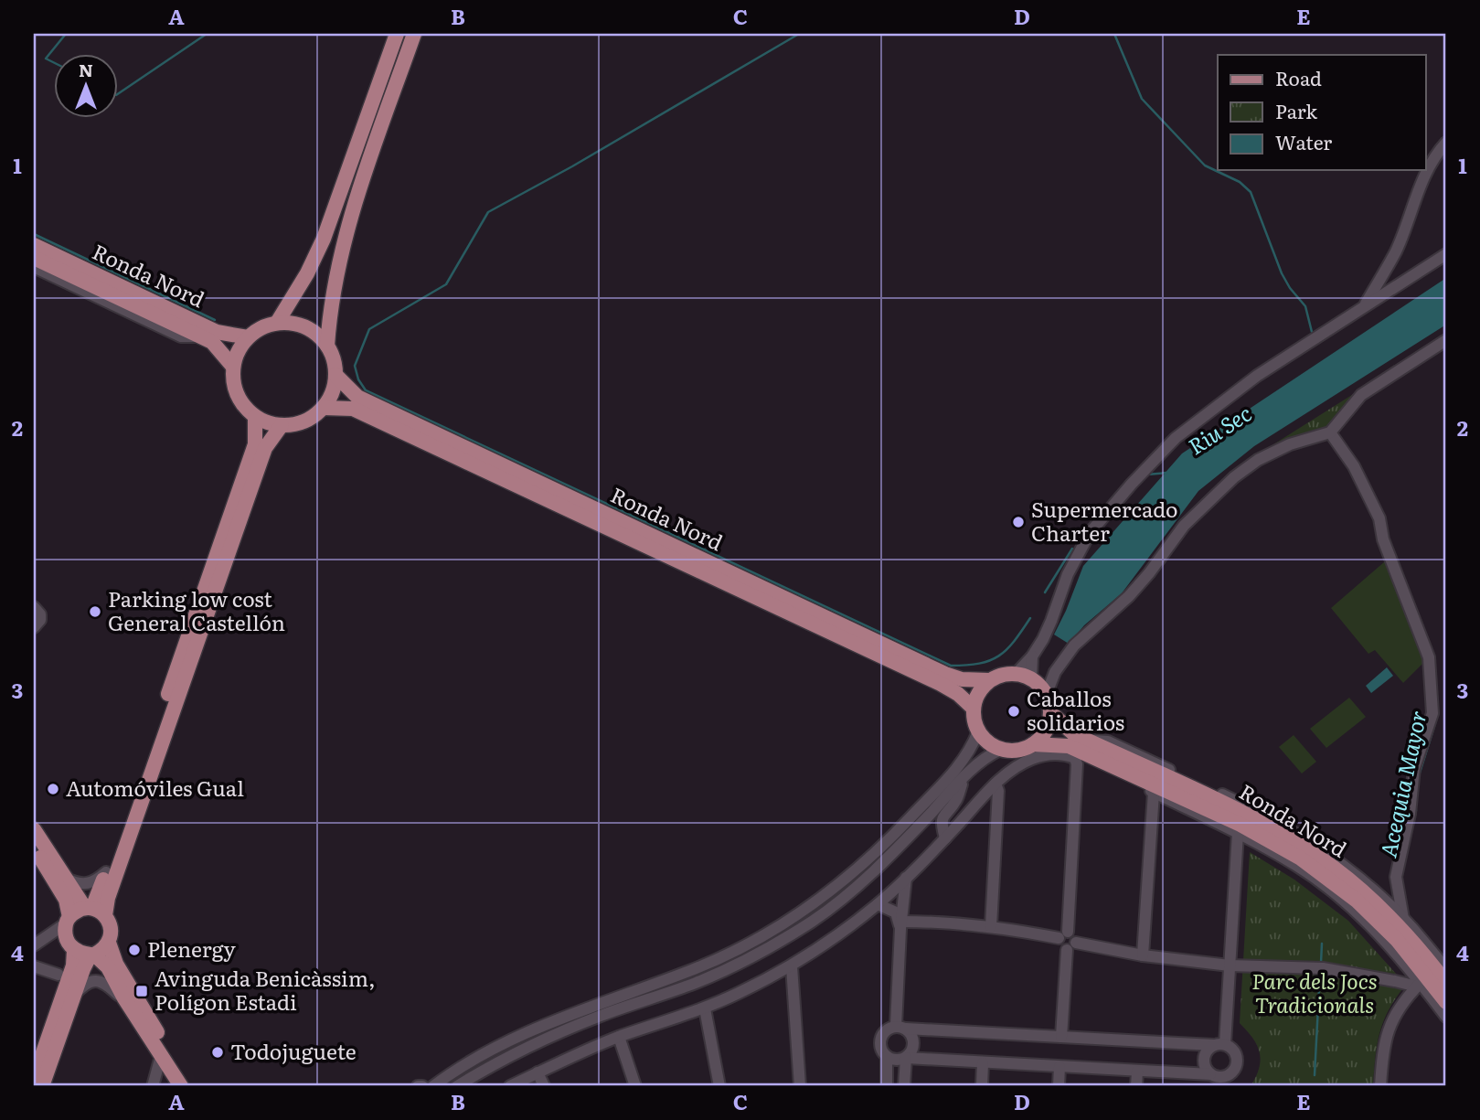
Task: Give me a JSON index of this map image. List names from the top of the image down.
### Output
{
  "streets": {
    "main road": ["Ronda Nord"]
  },
  "water": ["Riu Sec", "Acequia Mayor"],
  "parks": ["Parc dels Jocs Tradicionals"],
  "places": {
    "other": [
      "Supermercado Charter",
      "Parking low cost General Castellón",
      "Caballos solidarios",
      "Automóviles Gual",
      "Plenergy",
      "Todojuguete"
    ],
    "transit": ["Avinguda Benicàssim, Polígon Estadi"]
  },
  "legend": ["Road", "Park", "Water"],
  "north": "top",
  "grid": {
    "columns": [
      "A",
      "B",
      "C",
      "D",
      "E"
    ],
    "rows": [
      "1",
      "2",
      "3",
      "4"
    ]
  }
}
